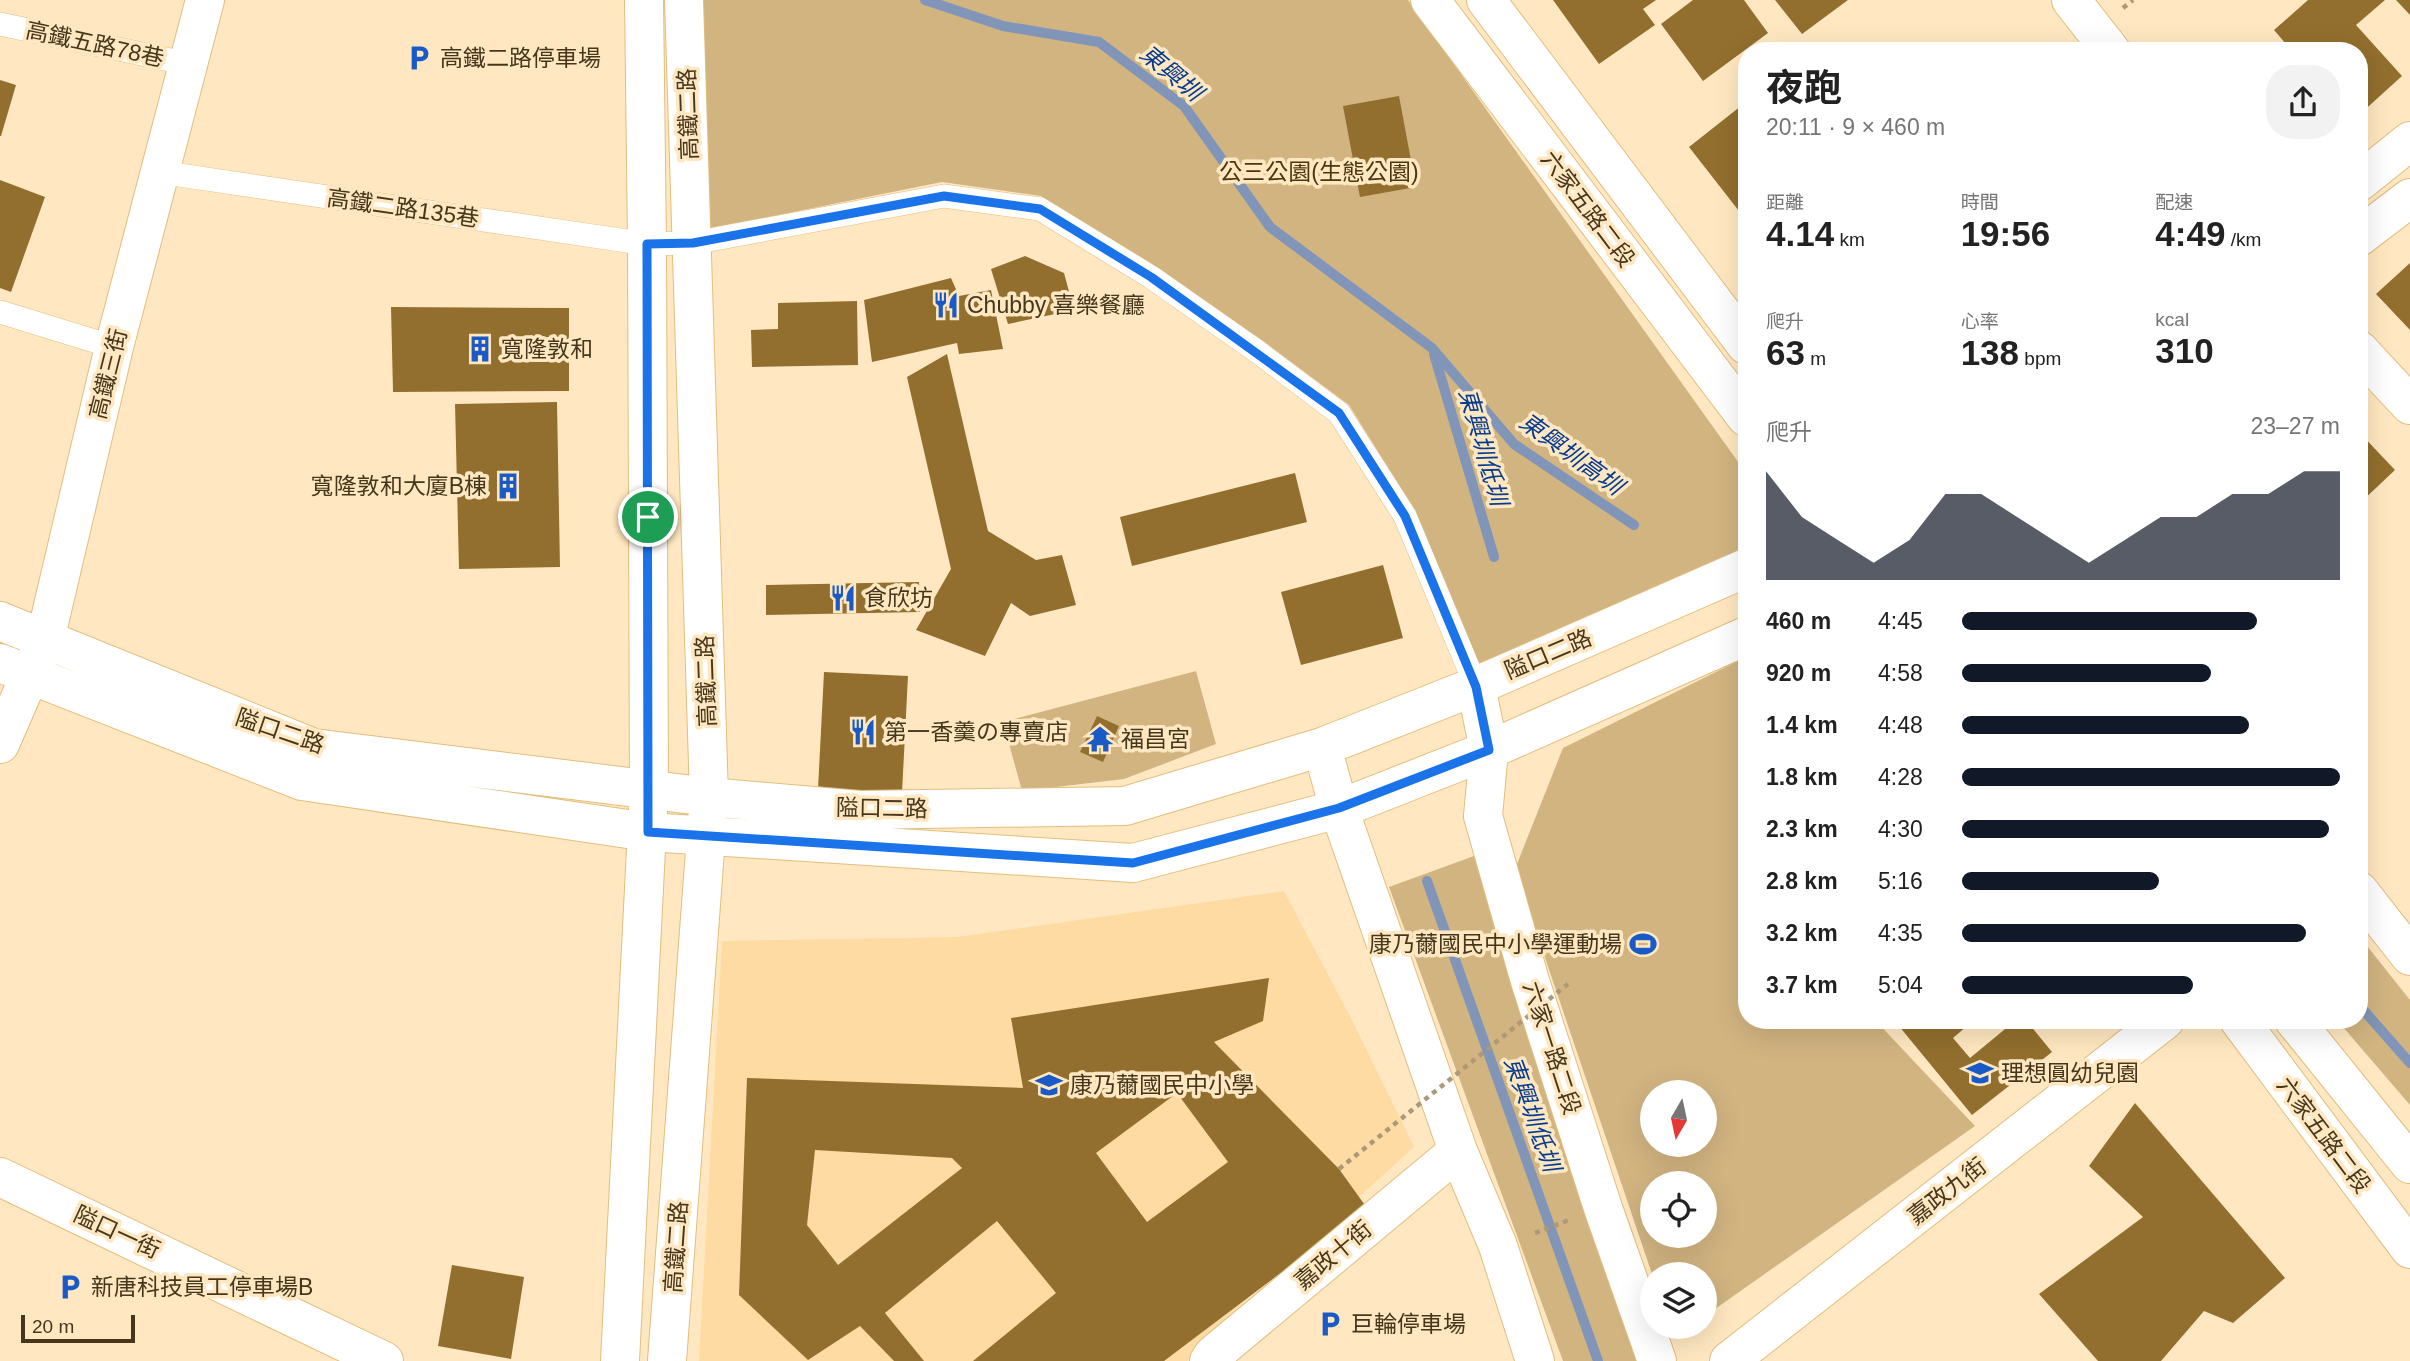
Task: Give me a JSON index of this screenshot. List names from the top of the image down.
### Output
{
  "streets": {
    "street": [
      "高鐵二路",
      "六家五路二段",
      "高鐵三街",
      "隘口二路",
      "六家一路二段",
      "嘉政九街",
      "隘口一街",
      "嘉政十街"
    ],
    "lane": ["高鐵五路78巷", "高鐵二路135巷"]
  },
  "crossings": [
    ["高鐵五路78巷", "高鐵三街"],
    ["高鐵二路", "高鐵二路135巷"],
    ["高鐵二路", "隘口二路"],
    ["高鐵二路135巷", "高鐵三街"],
    ["高鐵二路135巷", "隘口二路"],
    ["高鐵二路135巷", "六家一路二段"],
    ["高鐵三街", "隘口二路"],
    ["隘口二路", "六家一路二段"]
  ],
  "water": ["東興圳", "東興圳低圳", "東興圳高圳"],
  "parks": ["公三公園(生態公園)"],
  "places": {
    "parking": ["高鐵二路停車場", "新唐科技員工停車場B", "巨輪停車場"],
    "restaurant": ["Chubby 喜樂餐廳", "食欣坊", "第一香羹の專賣店"],
    "building": ["寬隆敦和", "寬隆敦和大廈B棟"],
    "temple": ["福昌宮"],
    "sports": ["康乃薾國民中小學運動場"],
    "school or university": ["理想圓幼兒園", "康乃薾國民中小學"]
  },
  "scale_bar": "20 m",
  "north": "bottom",
  "page": {
    "heading": ["夜跑", "20:11 · 9 × 460 m"],
    "stats": [
      ["距離", "4.14 km"],
      ["時間", "19:56"],
      ["配速", "4:49 /km"],
      ["爬升", "63 m"],
      ["心率", "138 bpm"],
      ["kcal", "310"]
    ],
    "chart": ["爬升", "23–27 m"],
    "list": [
      {
        "name": "460 m",
        "note": "4:45"
      },
      {
        "name": "920 m",
        "note": "4:58"
      },
      {
        "name": "1.4 km",
        "note": "4:48"
      },
      {
        "name": "1.8 km",
        "note": "4:28"
      },
      {
        "name": "2.3 km",
        "note": "4:30"
      },
      {
        "name": "2.8 km",
        "note": "5:16"
      },
      {
        "name": "3.2 km",
        "note": "4:35"
      },
      {
        "name": "3.7 km",
        "note": "5:04"
      }
    ],
    "scale": "20 m"
  }
}
